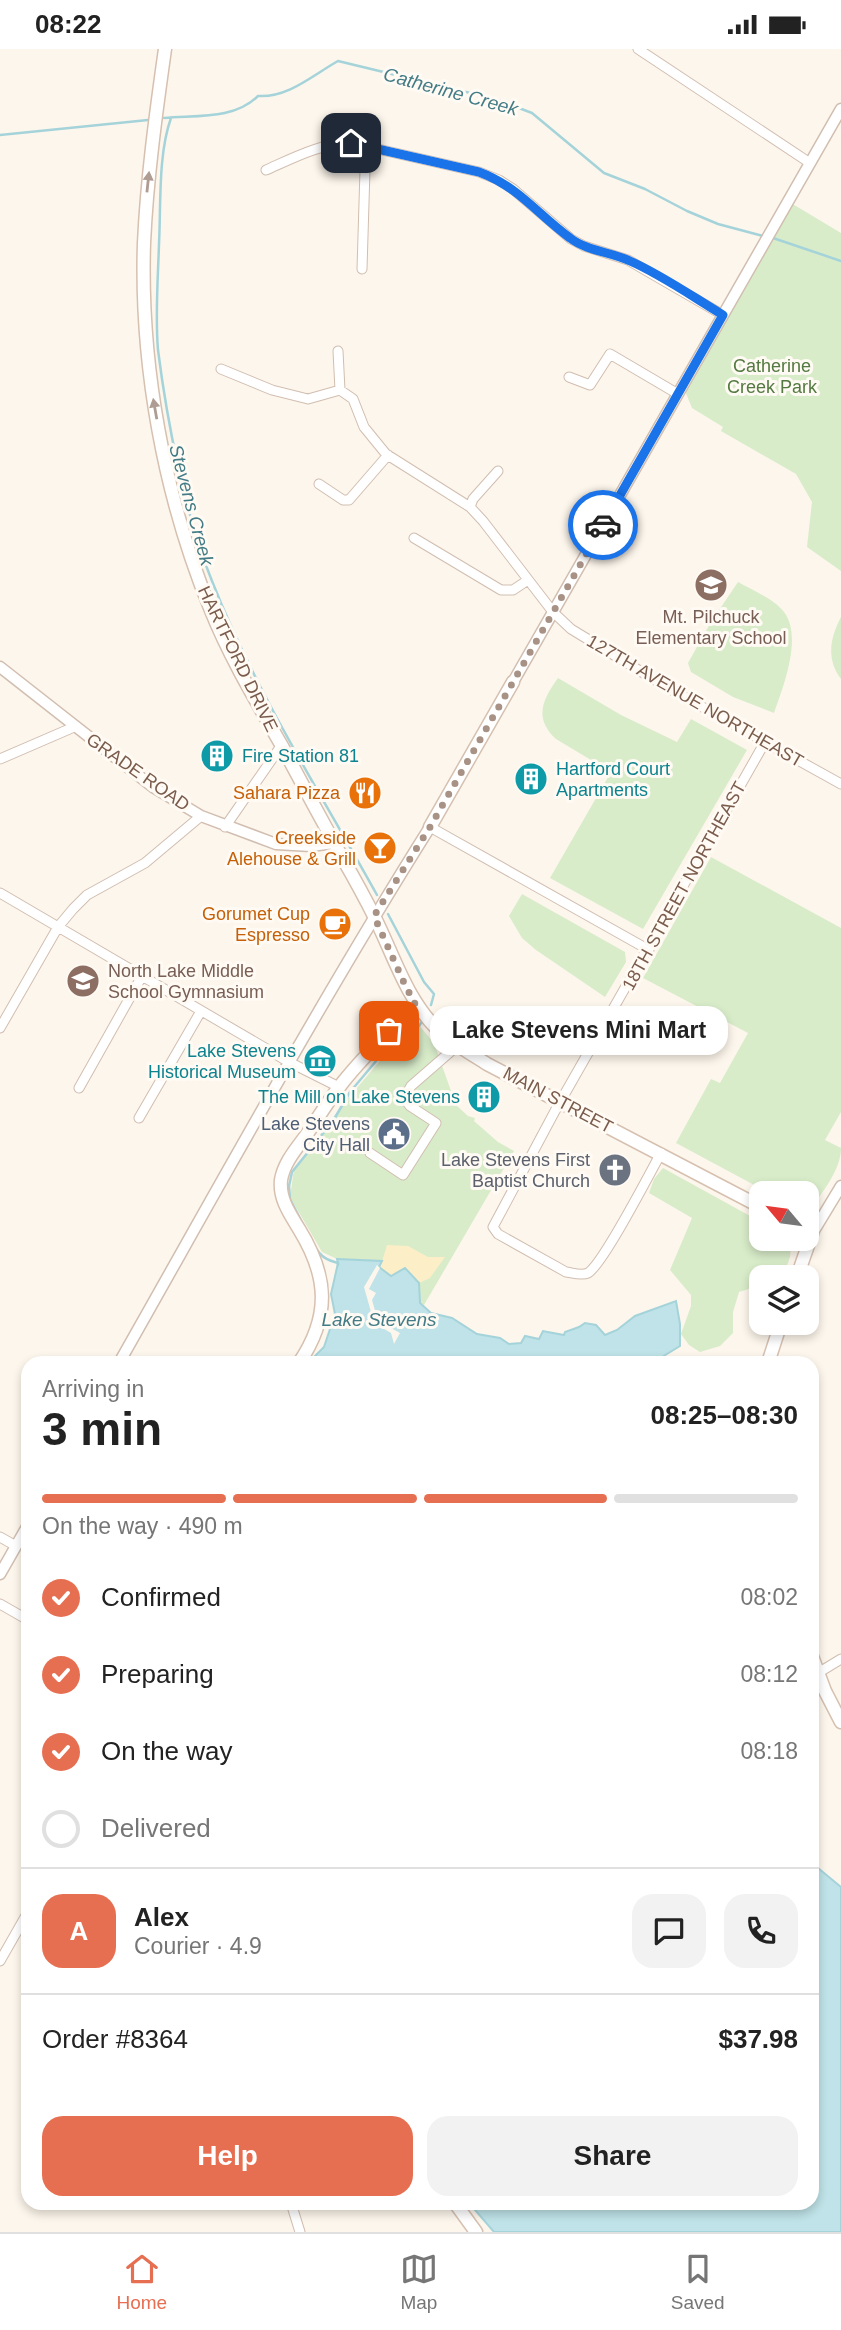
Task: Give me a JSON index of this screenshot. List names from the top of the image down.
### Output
{
  "streets": {
    "main road": ["HARTFORD DRIVE", "MAIN STREET"],
    "street": ["127TH AVENUE NORTHEAST", "GRADE ROAD", "18TH STREET NORTHEAST"]
  },
  "crossings": [
    ["HARTFORD DRIVE", "GRADE ROAD"],
    ["HARTFORD DRIVE", "MAIN STREET"],
    ["127TH AVENUE NORTHEAST", "18TH STREET NORTHEAST"],
    ["18TH STREET NORTHEAST", "MAIN STREET"]
  ],
  "one_way": ["HARTFORD DRIVE"],
  "water": ["Catherine Creek", "Stevens Creek", "Lake Stevens"],
  "parks": ["Catherine Creek Park"],
  "places": {
    "school or university": ["Mt. Pilchuck Elementary School", "North Lake Middle School Gymnasium"],
    "building": ["Fire Station 81", "Hartford Court Apartments", "The Mill on Lake Stevens"],
    "restaurant": ["Sahara Pizza"],
    "bar": ["Creekside Alehouse & Grill"],
    "cafe": ["Gorumet Cup Espresso"],
    "other": ["Lake Stevens Mini Mart"],
    "museum": ["Lake Stevens Historical Museum"],
    "public building": ["Lake Stevens City Hall"],
    "church": ["Lake Stevens First Baptist Church"]
  },
  "north": "top left",
  "page": {
    "status": "08:22",
    "bubble": "Lake Stevens Mini Mart",
    "heading": ["3 min", "Arriving in", "08:25–08:30"],
    "panel": [
      "Alex",
      "Courier · 4.9",
      "Order #8364",
      "$37.98"
    ],
    "bar": "On the way · 490 m",
    "list": [
      ["Confirmed", "08:02"],
      ["Preparing", "08:12"],
      ["On the way", "08:18"],
      "Delivered"
    ],
    "round": "A",
    "buttons": ["Help", "Share"],
    "tabs": ["Home", "Map", "Saved"]
  }
}
